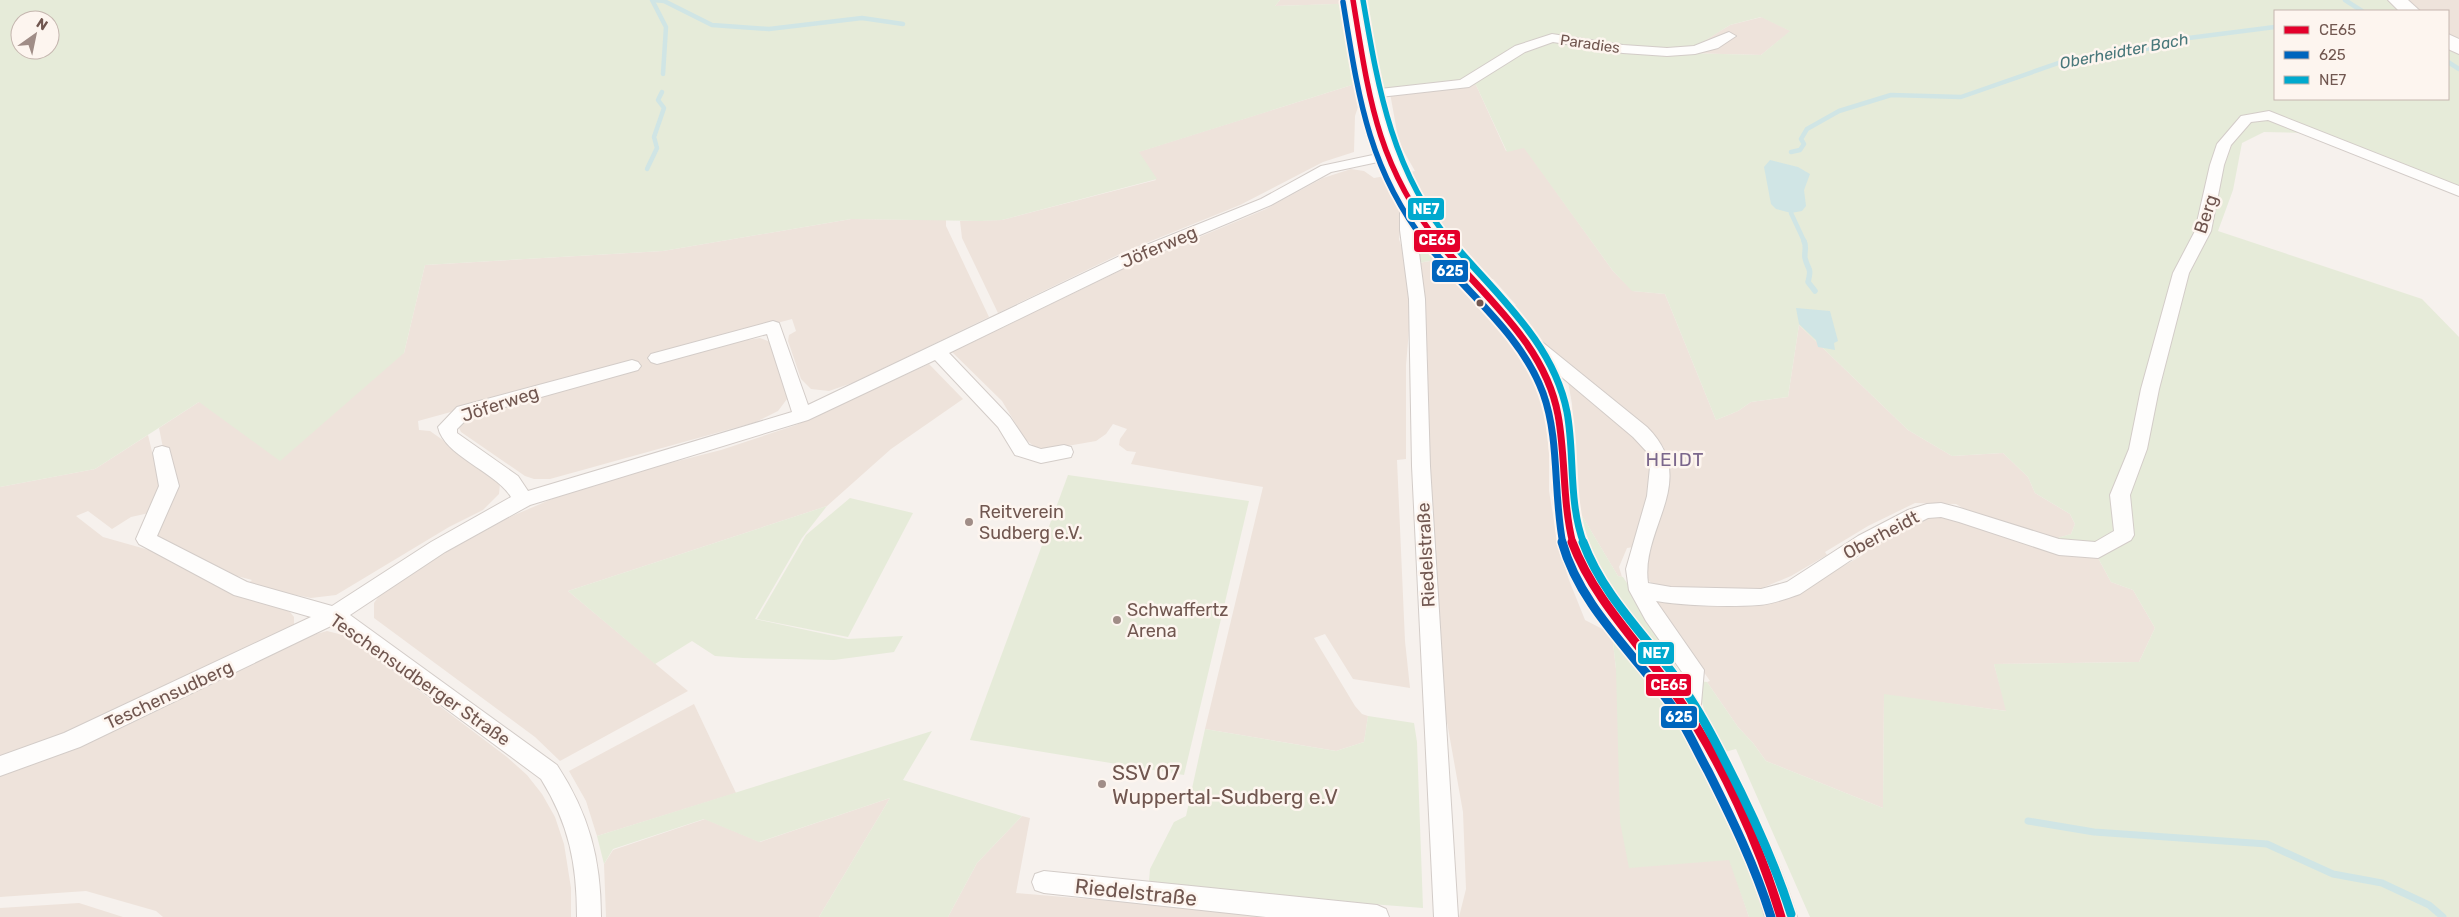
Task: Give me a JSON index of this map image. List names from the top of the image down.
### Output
{
  "streets": {
    "street": [
      "Paradies",
      "Berg",
      "Jöferweg",
      "Oberheidt",
      "Riedelstraße",
      "Teschensudberger Straße",
      "Teschensudberg"
    ]
  },
  "crossings": [
    ["Berg", "Oberheidt"],
    ["Jöferweg", "Teschensudberger Straße"],
    ["Jöferweg", "Teschensudberg"],
    ["Teschensudberger Straße", "Teschensudberg"]
  ],
  "districts": ["HEIDT"],
  "water": ["Oberheidter Bach"],
  "places": ["Reitverein Sudberg e.V.", "Schwaffertz Arena", "SSV 07 Wuppertal-Sudberg e.V"],
  "lines": ["transit line CE65", "transit line NE7", "transit line 625"],
  "legend": ["CE65", "625", "NE7"],
  "north": "top right"
}
